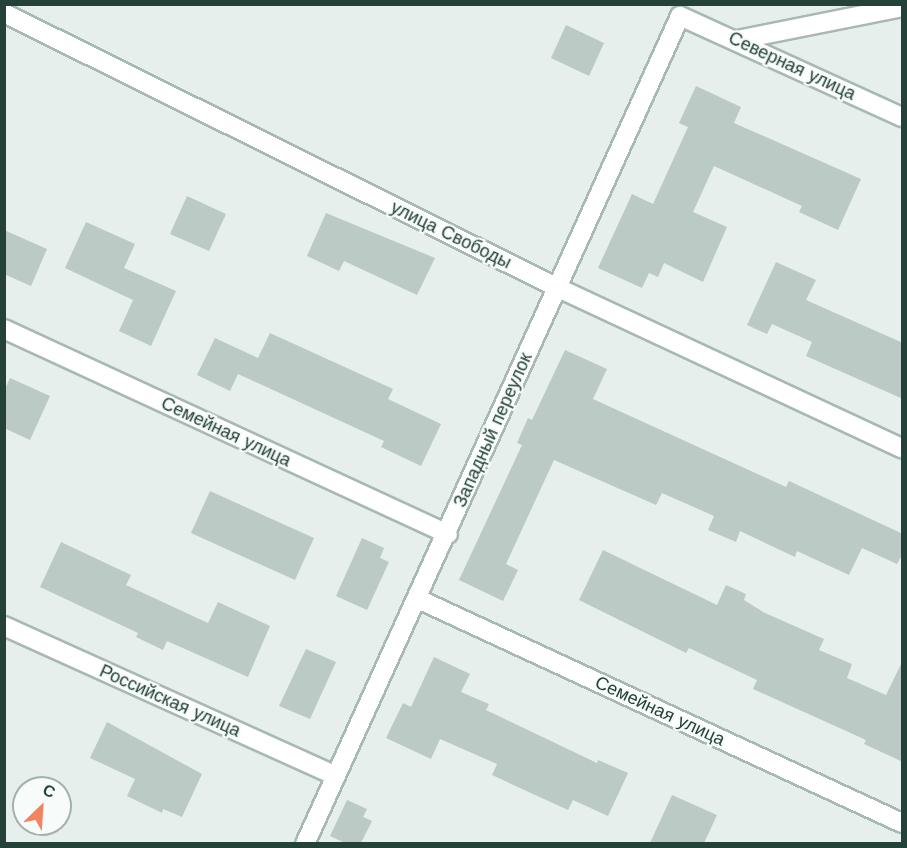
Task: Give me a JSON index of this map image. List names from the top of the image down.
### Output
{
  "streets": {
    "street": [
      "Северная улица",
      "улица Свободы",
      "Западный переулок",
      "Семейная улица",
      "Российская улица"
    ]
  },
  "crossings": [
    ["Северная улица", "Западный переулок"],
    ["улица Свободы", "Западный переулок"],
    ["Западный переулок", "Семейная улица"],
    ["Западный переулок", "Российская улица"]
  ],
  "north": "top right"
}
